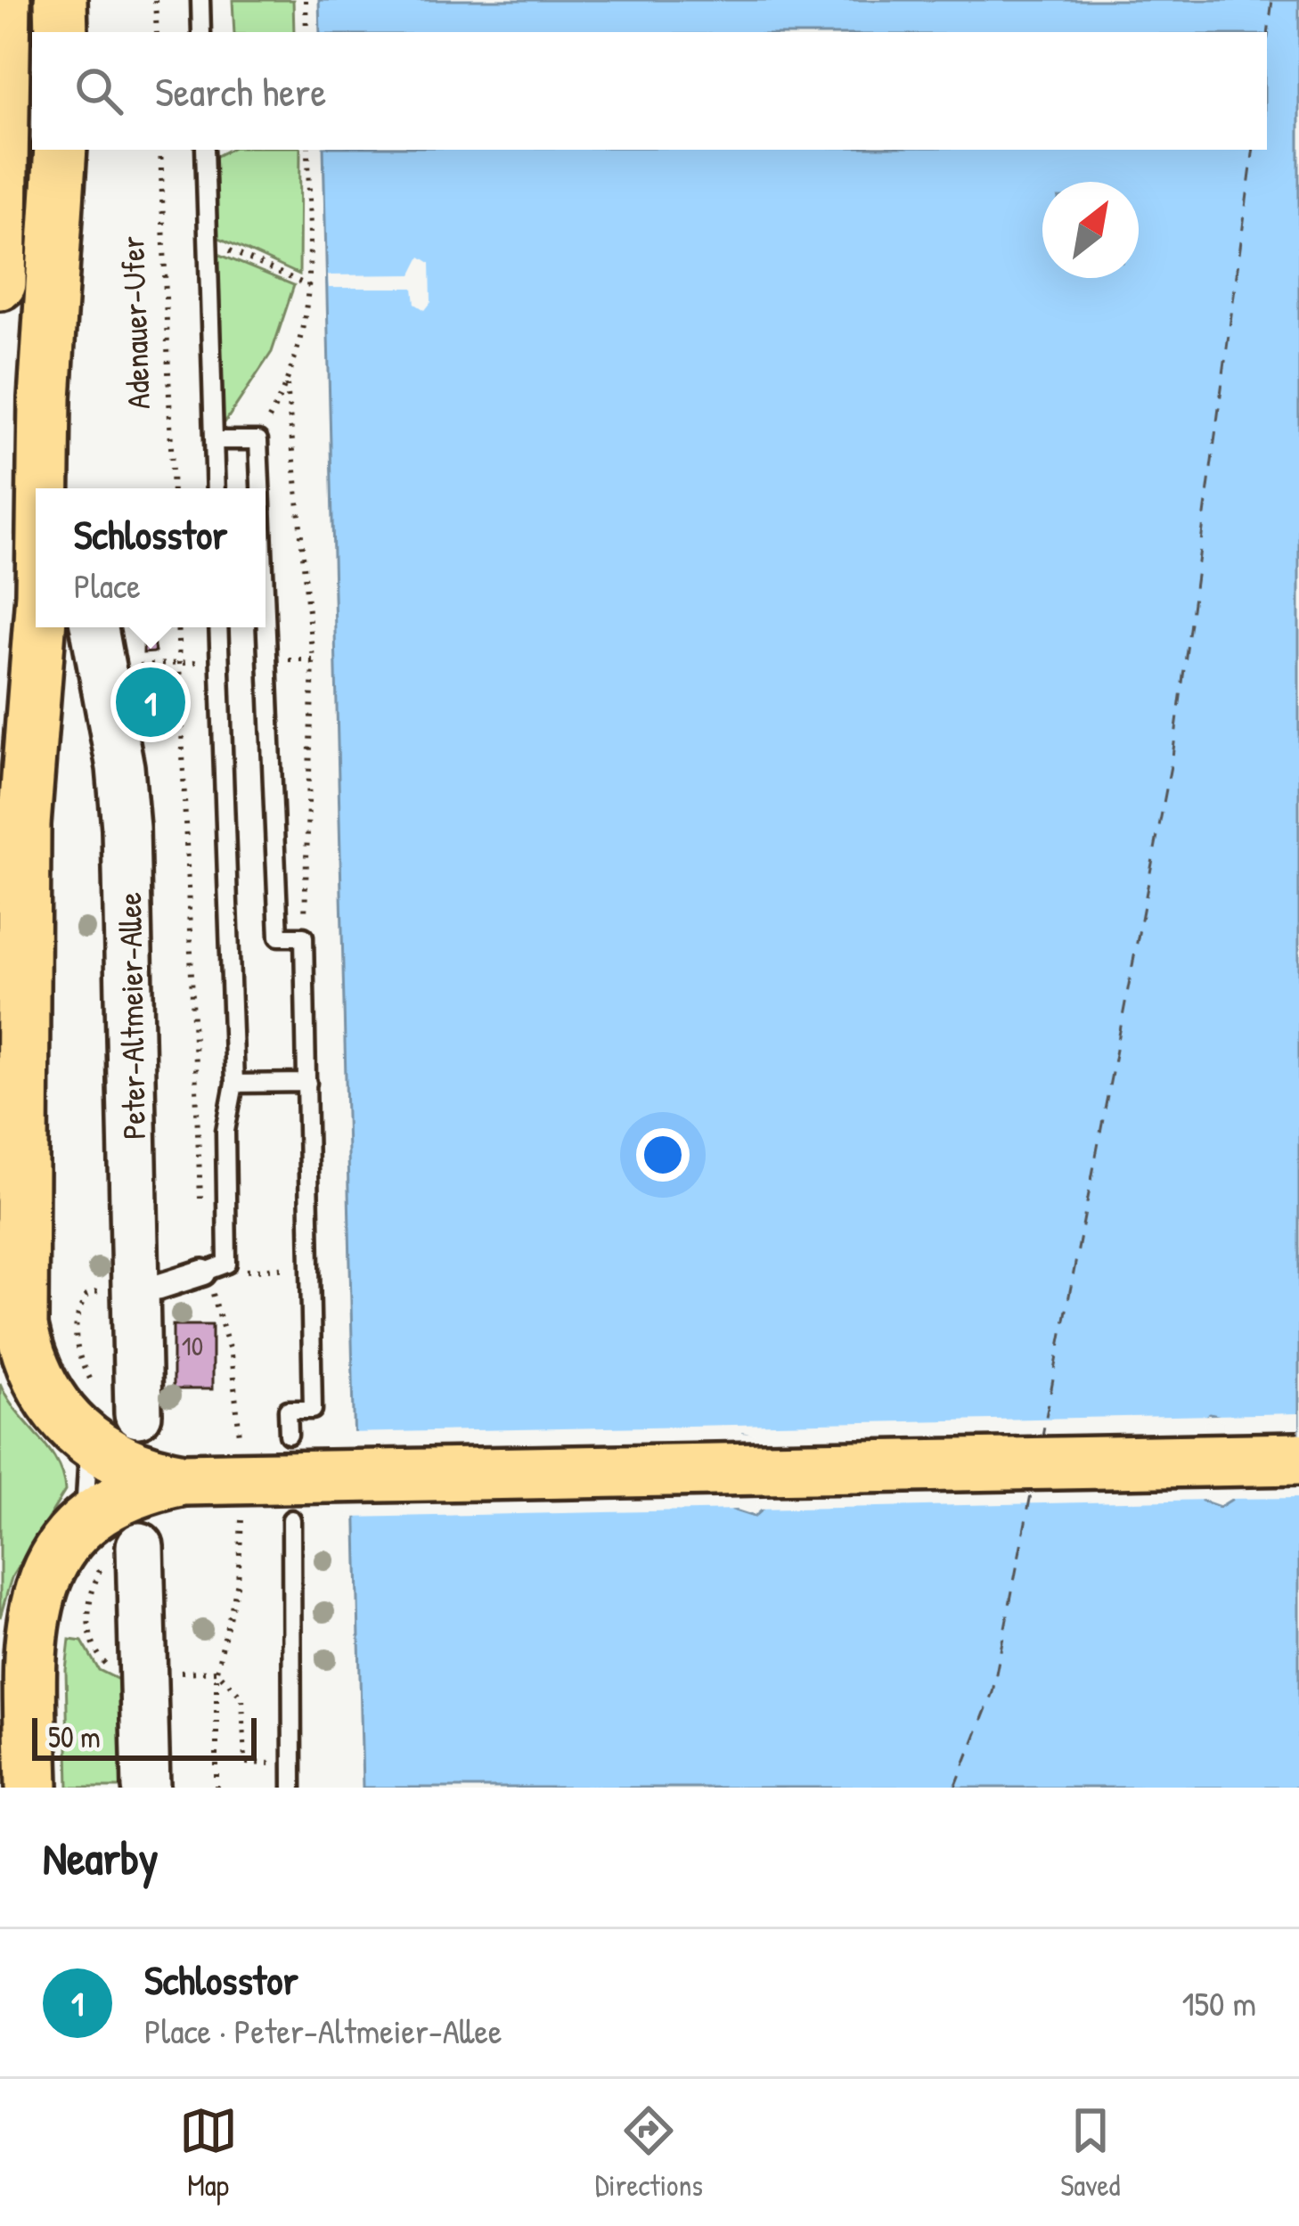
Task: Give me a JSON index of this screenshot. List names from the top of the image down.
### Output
{
  "streets": {
    "main road": ["Peter-Altmeier-Allee"],
    "path": ["Adenauer-Ufer"]
  },
  "house_numbers": ["10"],
  "scale_bar": "50 m",
  "north": "top right",
  "page": {
    "search": "Search here",
    "popup": ["Schlosstor", "Place"],
    "pins": "1",
    "scale": "50 m",
    "heading": "Nearby",
    "list": [
      {
        "mark": "1",
        "name": "Schlosstor",
        "note": "Place · Peter-Altmeier-Allee",
        "value": "150 m"
      }
    ],
    "nav": ["Map", "Directions", "Saved"]
  }
}
